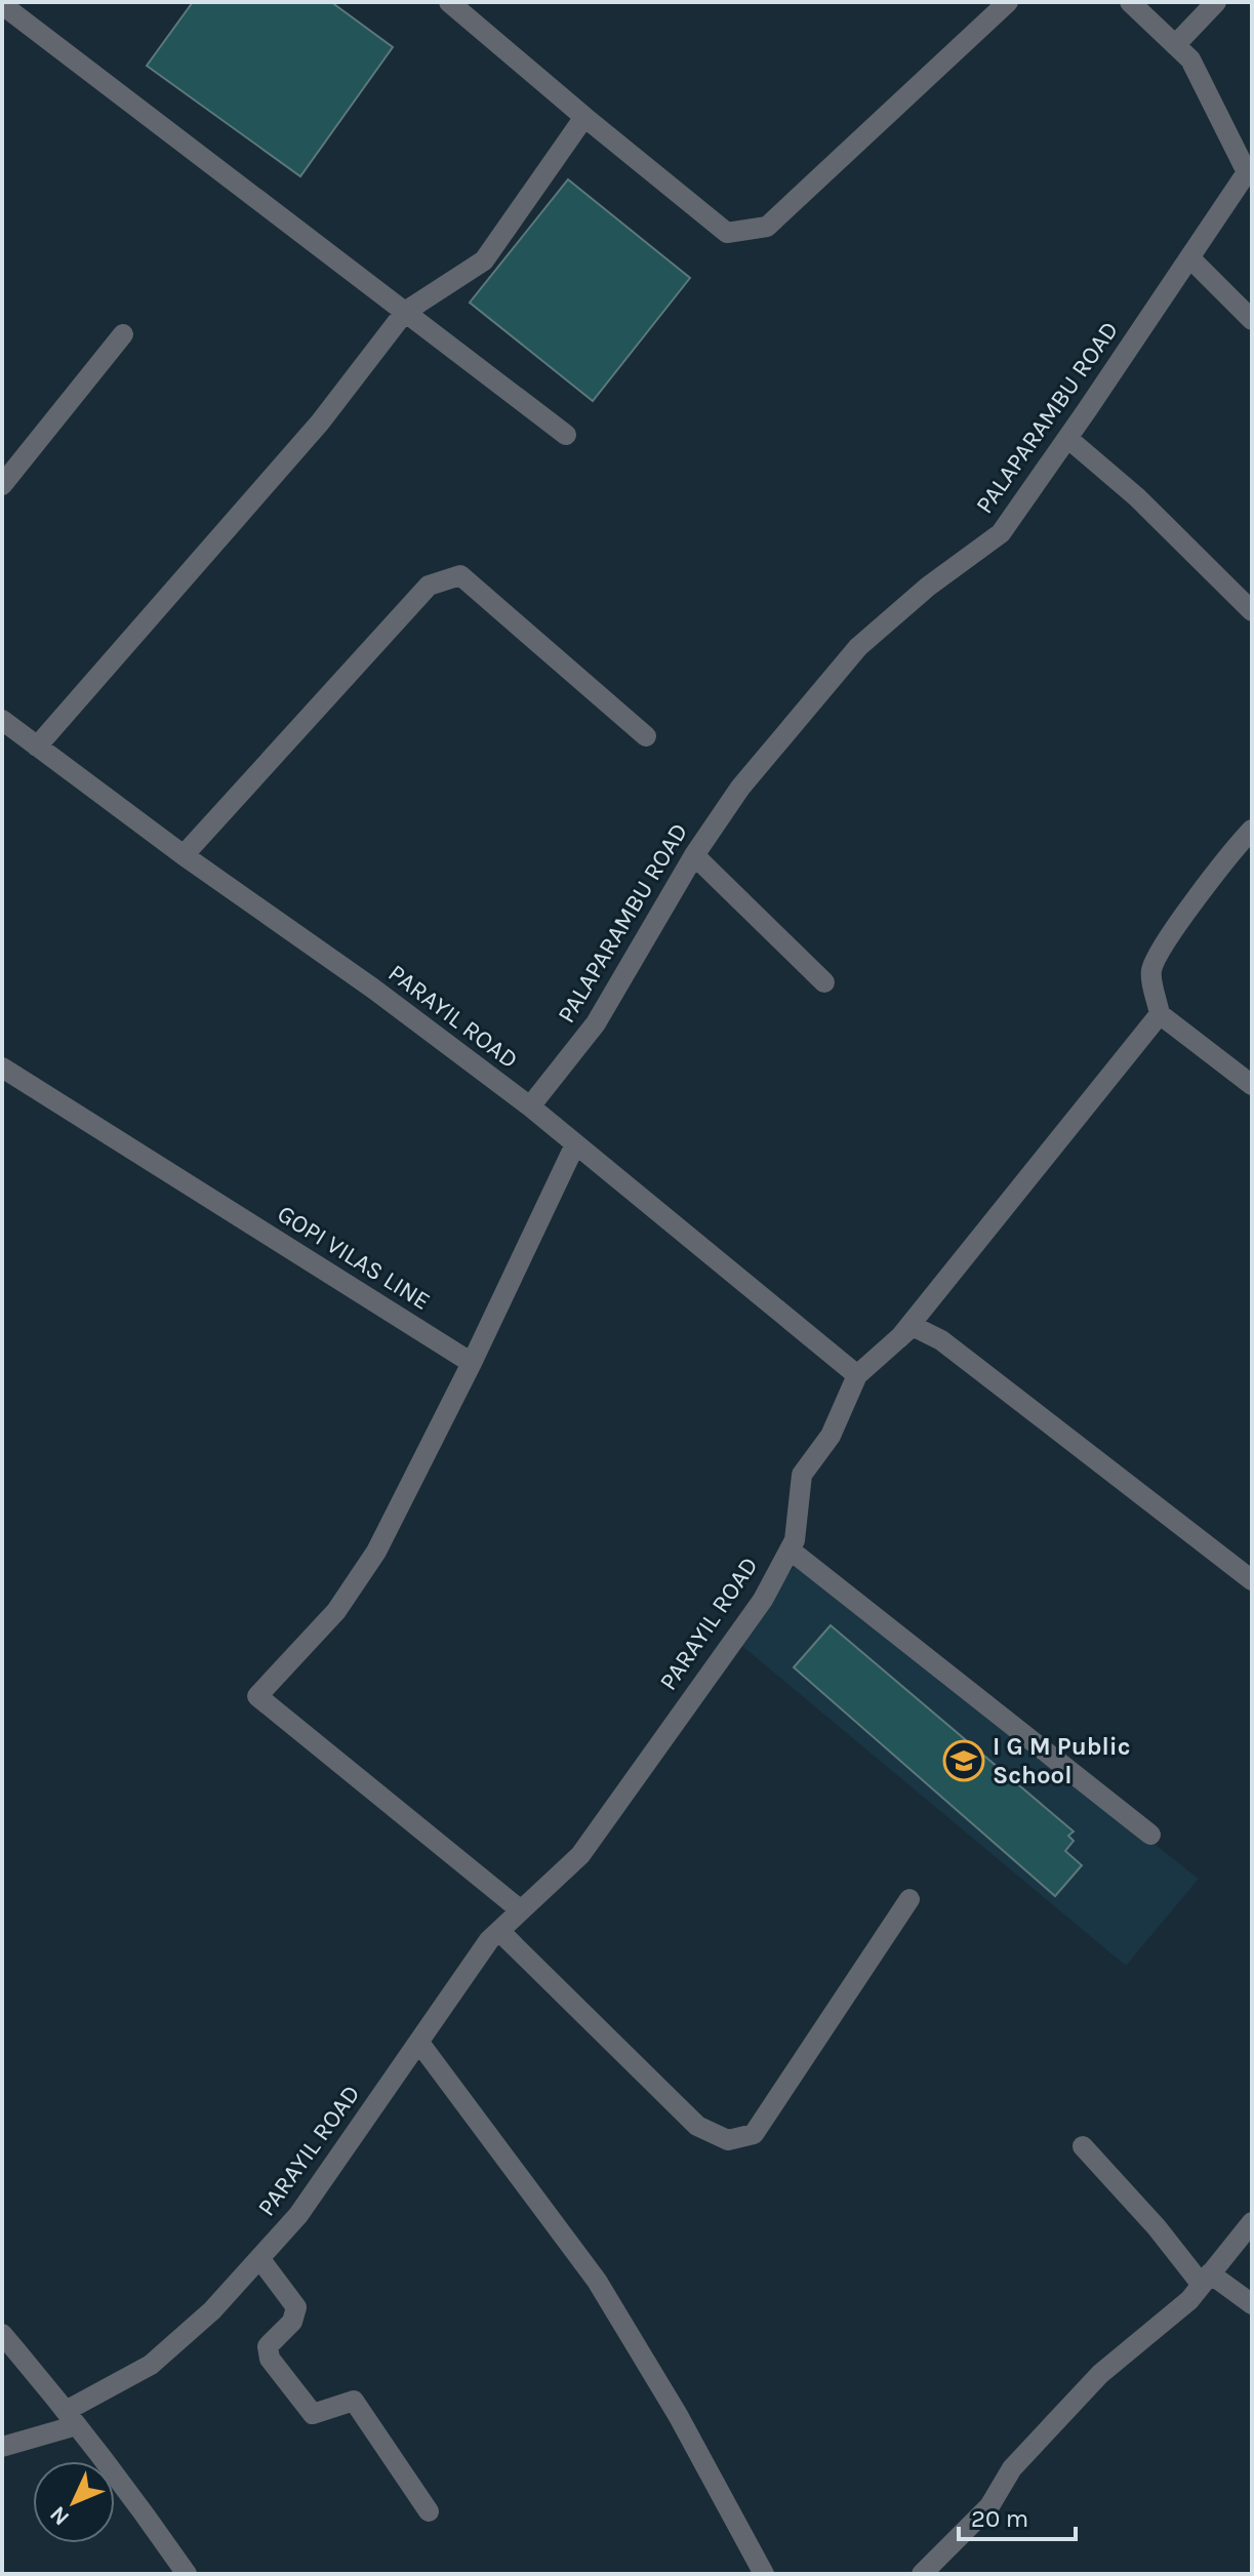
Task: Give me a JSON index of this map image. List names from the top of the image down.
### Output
{
  "streets": {
    "street": ["PALAPARAMBU ROAD", "PARAYIL ROAD", "GOPI VILAS LINE"]
  },
  "crossings": [
    ["PALAPARAMBU ROAD", "PARAYIL ROAD"]
  ],
  "places": {
    "school or university": ["I G M Public School"]
  },
  "scale_bar": "20 m",
  "north": "bottom left"
}
